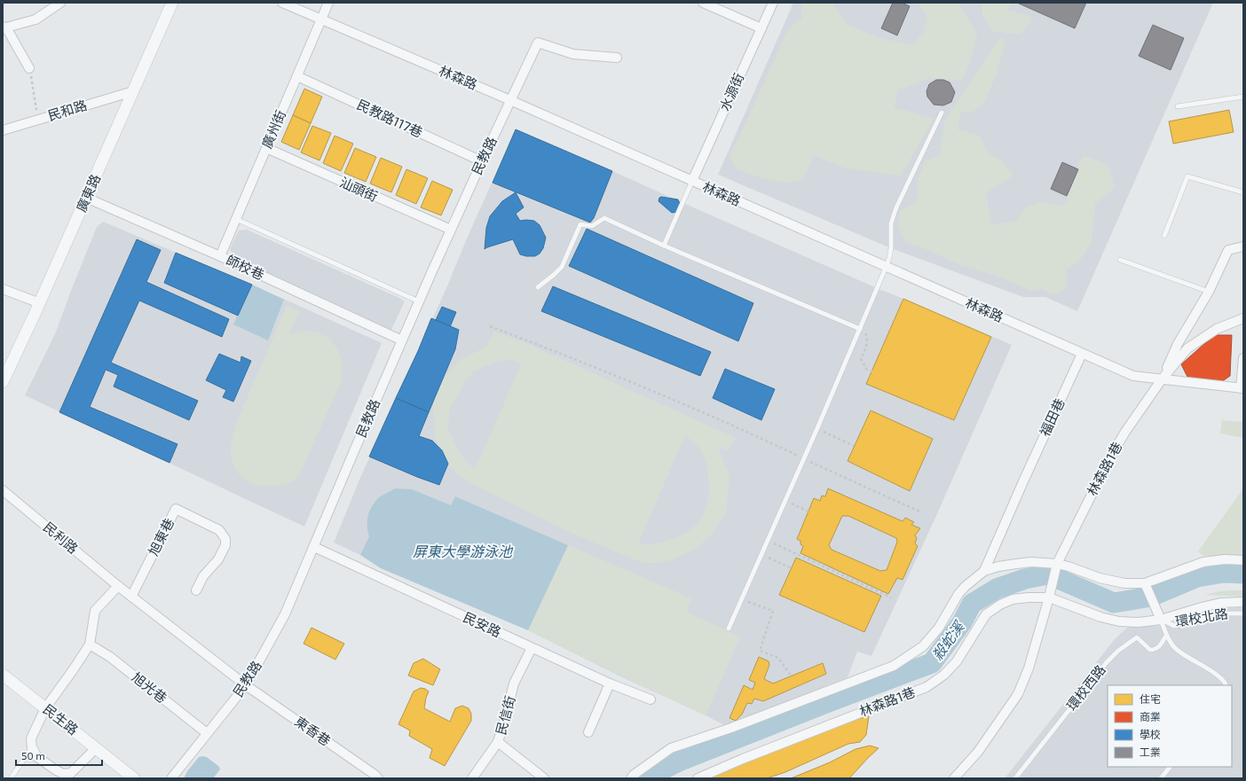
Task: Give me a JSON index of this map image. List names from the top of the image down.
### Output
{
  "streets": {
    "street": [
      "林森路",
      "水源街",
      "民和路",
      "民教路117巷",
      "廣州街",
      "民教路",
      "汕頭街",
      "廣東路",
      "師校巷",
      "福田巷",
      "林森路1巷",
      "旭東巷",
      "民利路",
      "民安路",
      "旭光巷",
      "民信街",
      "民生路",
      "東香巷"
    ],
    "lane": ["環校北路", "環校西路"]
  },
  "crossings": [
    ["林森路", "水源街"],
    ["林森路", "廣州街"],
    ["林森路", "民教路"],
    ["林森路", "福田巷"],
    ["林森路", "林森路1巷"],
    ["民和路", "廣東路"],
    ["民教路117巷", "廣州街"],
    ["民教路117巷", "民教路"],
    ["廣州街", "汕頭街"],
    ["廣州街", "師校巷"],
    ["民教路", "汕頭街"],
    ["民教路", "師校巷"],
    ["民教路", "民安路"],
    ["民教路", "旭光巷"],
    ["民教路", "東香巷"],
    ["廣東路", "師校巷"],
    ["林森路1巷", "環校北路"],
    ["民安路", "民信街"]
  ],
  "water": ["屏東大學游泳池", "殺蛇溪"],
  "legend": [
    "住宅",
    "商業",
    "學校",
    "工業"
  ],
  "scale_bar": "50 m"
}
